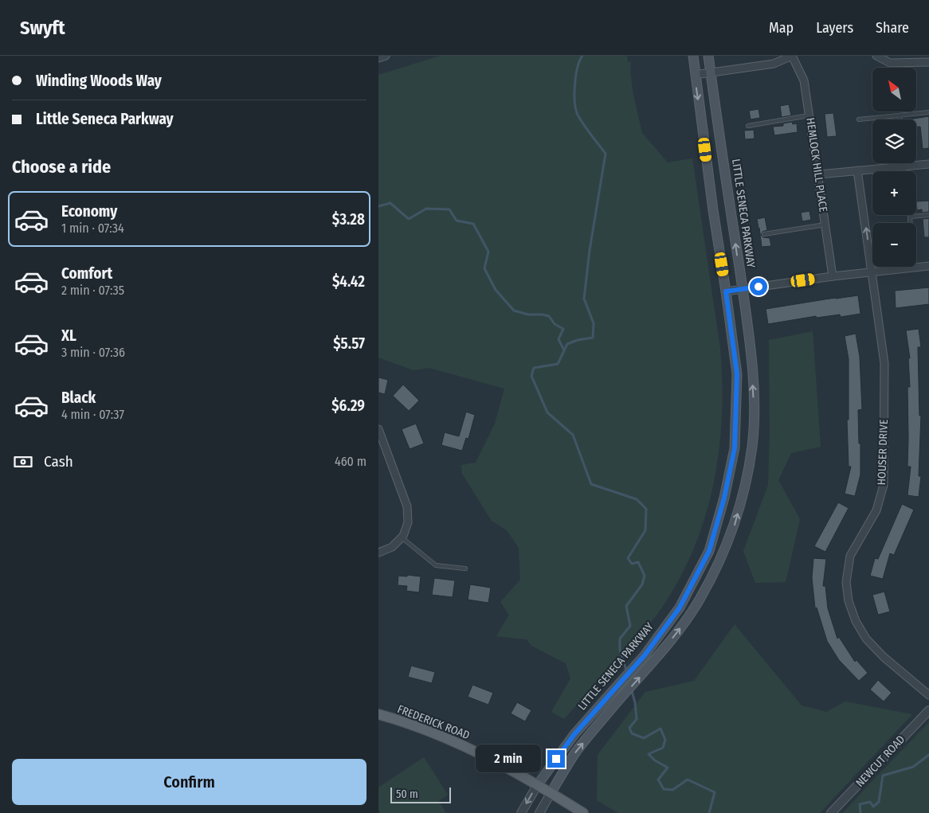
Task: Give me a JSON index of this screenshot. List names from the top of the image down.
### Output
{
  "streets": {
    "main road": ["LITTLE SENECA PARKWAY", "FREDERICK ROAD"],
    "street": ["HEMLOCK HILL PLACE", "HOUSER DRIVE", "NEWCUT ROAD"]
  },
  "crossings": [
    ["LITTLE SENECA PARKWAY", "FREDERICK ROAD"]
  ],
  "scale_bar": "50 m",
  "north": "top left",
  "page": {
    "header": "Swyft",
    "nav": ["Map", "Layers", "Share"],
    "banner": ["Winding Woods Way", "Little Seneca Parkway"],
    "map_buttons": ["+", "−"],
    "heading": "Choose a ride",
    "list": [
      {
        "name": "Economy",
        "note": "1 min · 07:34",
        "value": "$3.28"
      },
      {
        "name": "Comfort",
        "note": "2 min · 07:35",
        "value": "$4.42"
      },
      {
        "name": "XL",
        "note": "3 min · 07:36",
        "value": "$5.57"
      },
      {
        "name": "Black",
        "note": "4 min · 07:37",
        "value": "$6.29"
      }
    ],
    "pay": ["Cash", "460 m"],
    "bubble": "2 min",
    "buttons": "Confirm",
    "scale": "50 m"
  }
}
